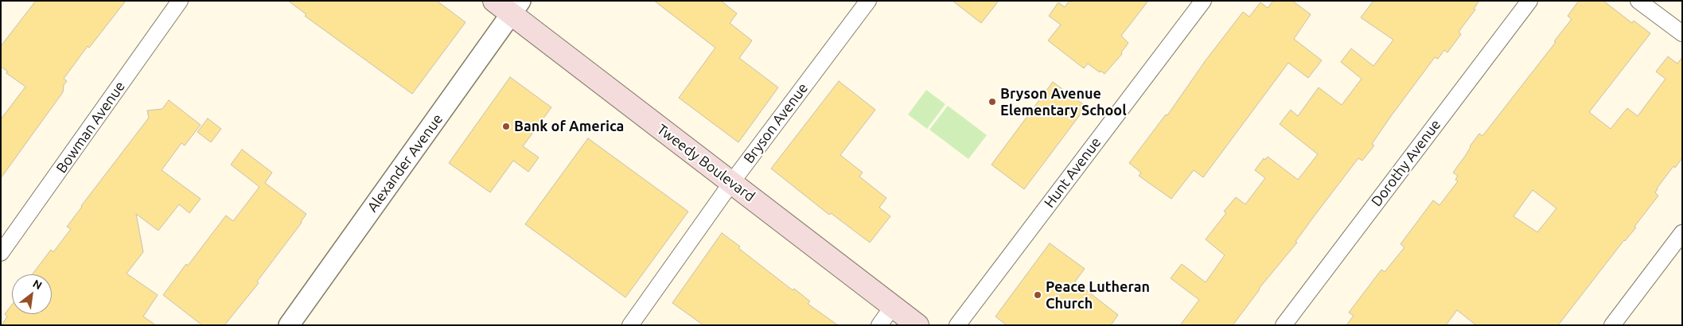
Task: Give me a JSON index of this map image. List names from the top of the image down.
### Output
{
  "streets": {
    "main road": ["Tweedy Boulevard"],
    "street": [
      "Bryson Avenue",
      "Bowman Avenue",
      "Alexander Avenue",
      "Dorothy Avenue",
      "Hunt Avenue"
    ]
  },
  "crossings": [
    ["Bryson Avenue", "Tweedy Boulevard"],
    ["Alexander Avenue", "Tweedy Boulevard"]
  ],
  "places": ["Bryson Avenue Elementary School", "Bank of America", "Peace Lutheran Church"],
  "north": "top right"
}
